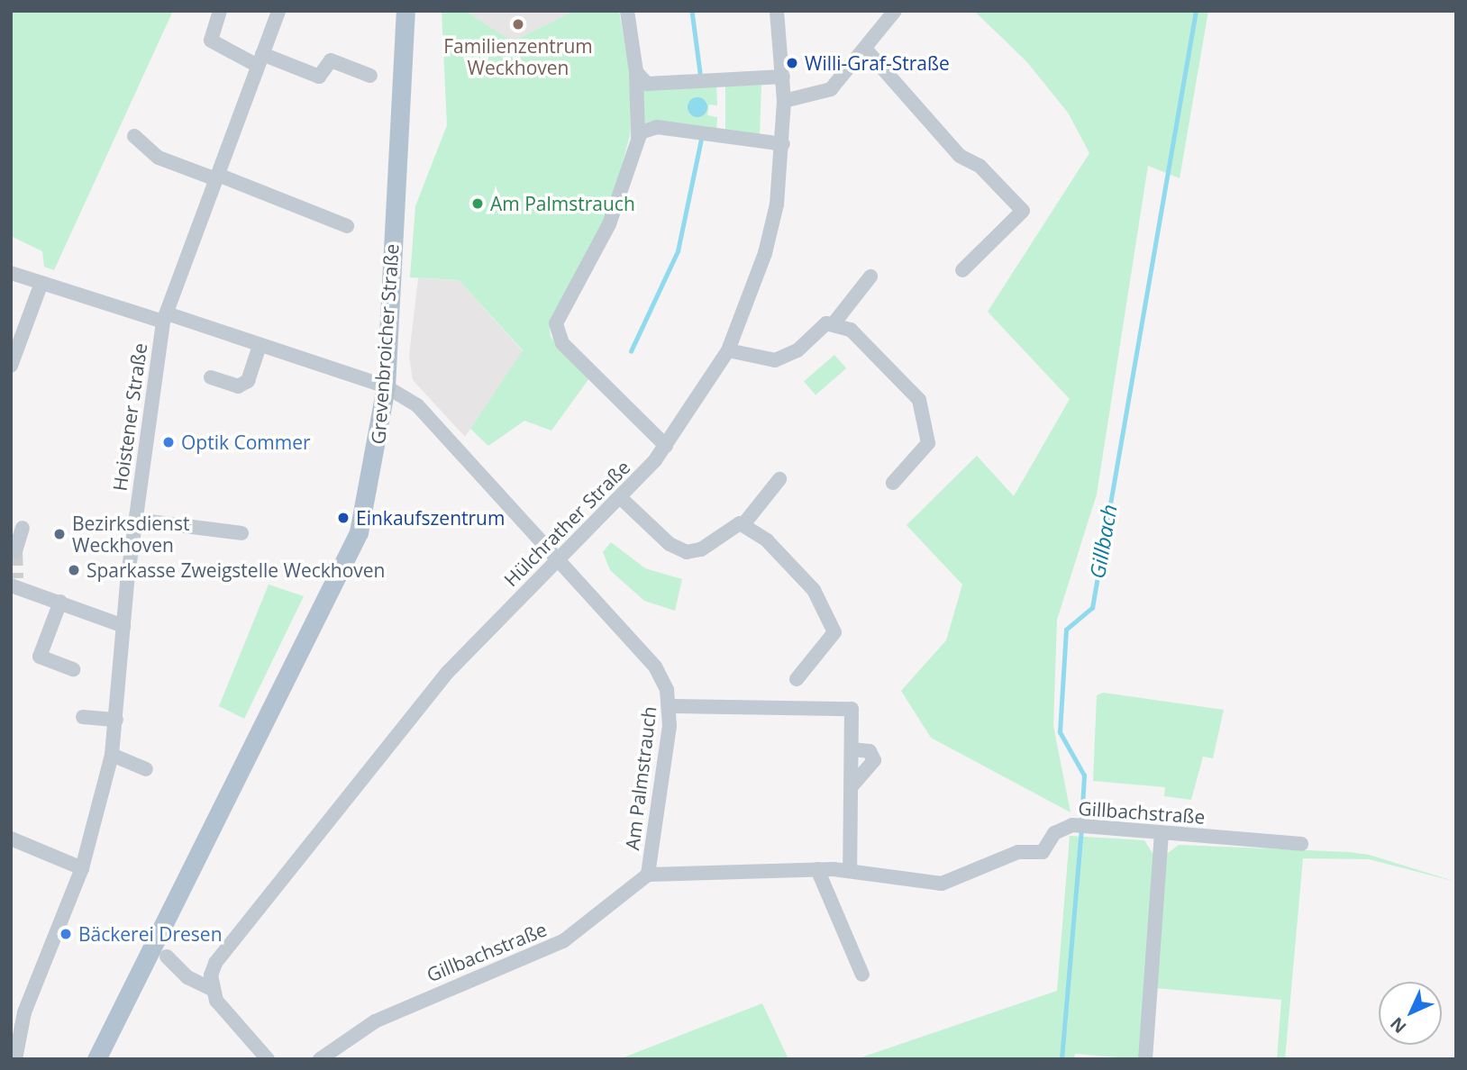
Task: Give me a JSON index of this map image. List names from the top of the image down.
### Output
{
  "streets": {
    "main road": ["Grevenbroicher Straße"],
    "street": [
      "Hoistener Straße",
      "Hülchrather Straße",
      "Am Palmstrauch",
      "Gillbachstraße"
    ]
  },
  "crossings": [
    ["Grevenbroicher Straße", "Am Palmstrauch"],
    ["Hoistener Straße", "Am Palmstrauch"],
    ["Hülchrather Straße", "Am Palmstrauch"],
    ["Am Palmstrauch", "Gillbachstraße"]
  ],
  "water": ["Gillbach"],
  "places": [
    "Familienzentrum Weckhoven",
    "Willi-Graf-Straße",
    "Am Palmstrauch",
    "Optik Commer",
    "Einkaufszentrum",
    "Bezirksdienst Weckhoven",
    "Sparkasse Zweigstelle Weckhoven",
    "Bäckerei Dresen"
  ],
  "north": "bottom left"
}
